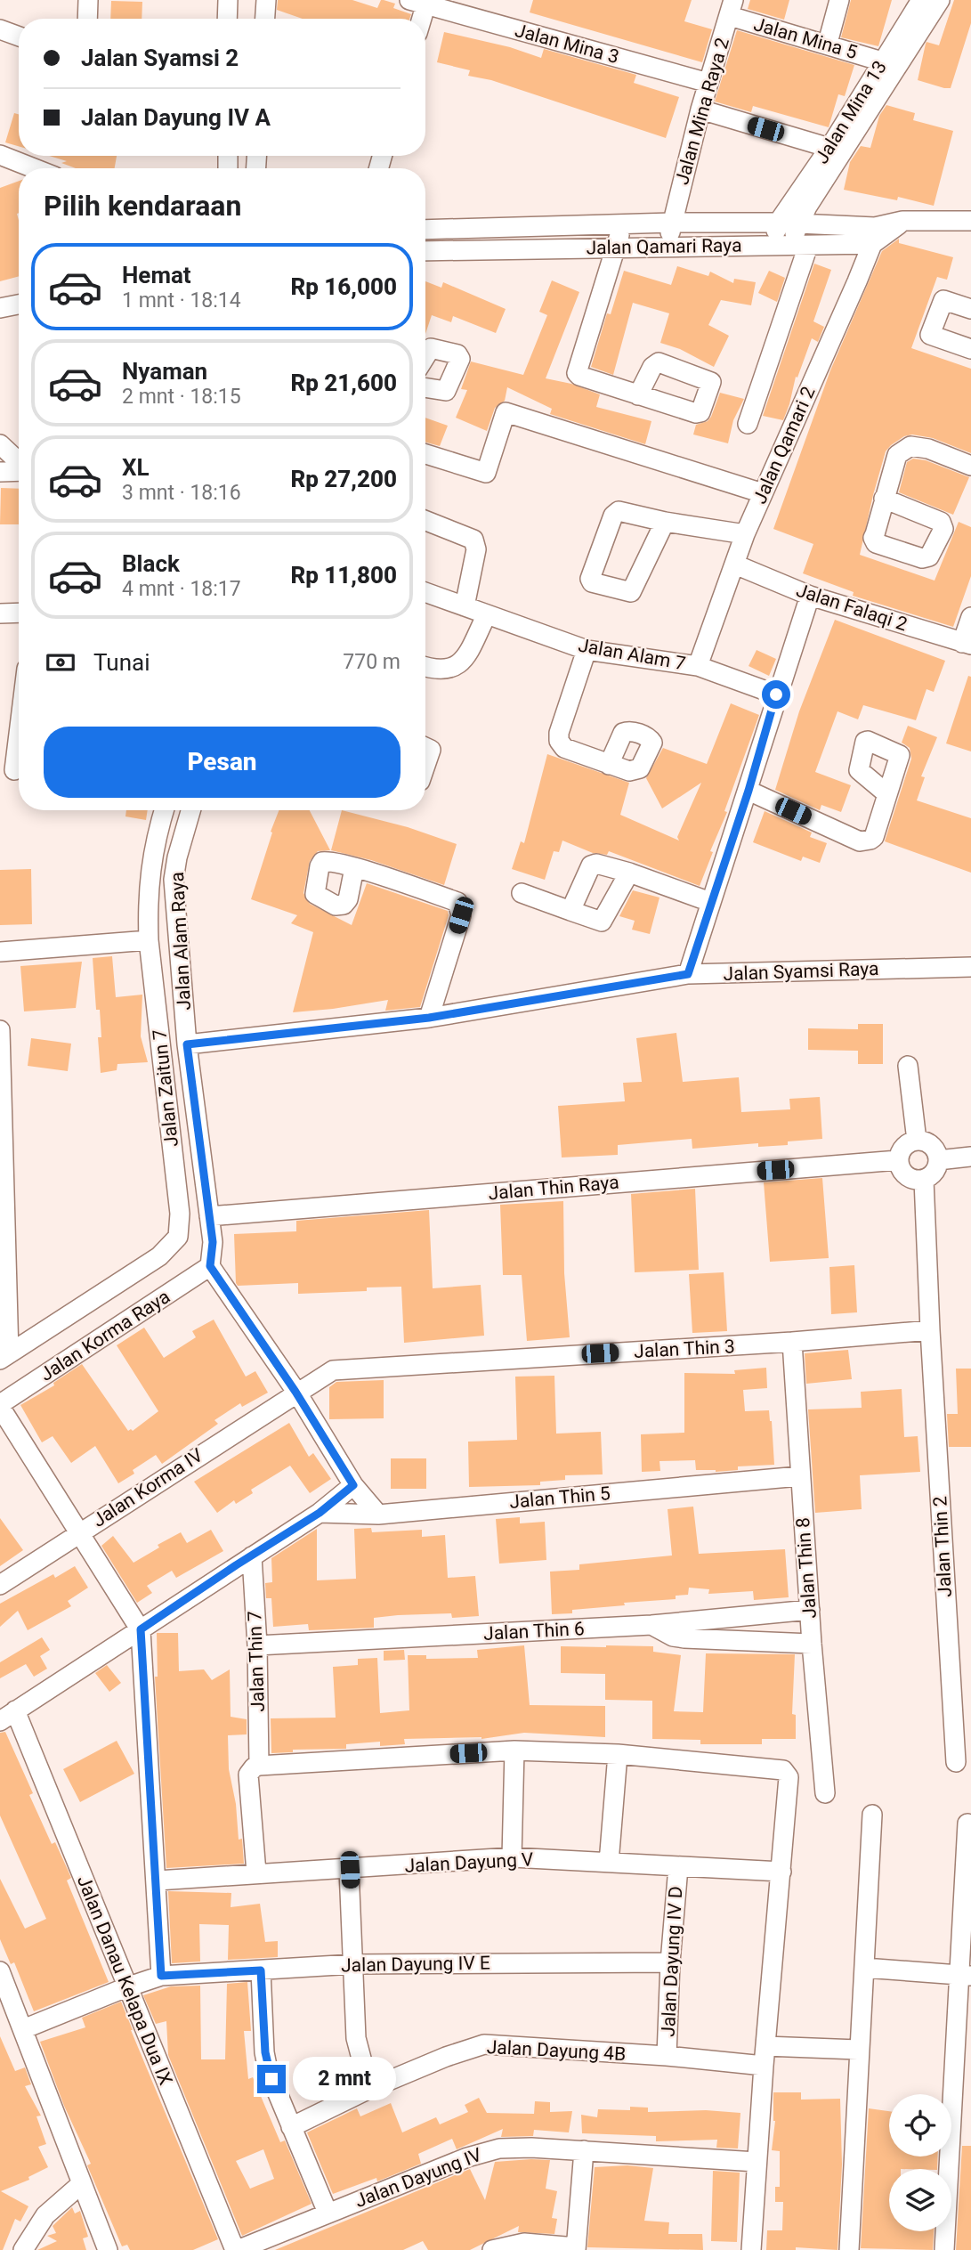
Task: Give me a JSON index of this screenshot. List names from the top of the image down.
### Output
{
  "streets": {
    "street": [
      "Jalan Mina 5",
      "Jalan Mina 3",
      "Jalan Mina Raya 2",
      "Jalan Mina 13",
      "Jalan Qamari Raya",
      "Jalan Qamari 2",
      "Jalan Falaqi 2",
      "Jalan Alam 7",
      "Jalan Alam Raya",
      "Jalan Syamsi Raya",
      "Jalan Zaitun 7",
      "Jalan Thin Raya",
      "Jalan Korma Raya",
      "Jalan Thin 3",
      "Jalan Korma IV",
      "Jalan Thin 5",
      "Jalan Thin 2",
      "Jalan Thin 8",
      "Jalan Thin 6",
      "Jalan Thin 7",
      "Jalan Dayung V",
      "Jalan Dayung IV D",
      "Jalan Dayung IV E",
      "Jalan Danau Kelapa Dua IX",
      "Jalan Dayung 4B",
      "Jalan Dayung IV"
    ]
  },
  "crossings": [
    ["Jalan Mina 5", "Jalan Mina Raya 2"],
    ["Jalan Mina 5", "Jalan Mina 13"],
    ["Jalan Mina 3", "Jalan Mina Raya 2"],
    ["Jalan Mina Raya 2", "Jalan Qamari Raya"],
    ["Jalan Mina 13", "Jalan Qamari Raya"],
    ["Jalan Qamari Raya", "Jalan Qamari 2"],
    ["Jalan Qamari 2", "Jalan Falaqi 2"],
    ["Jalan Qamari 2", "Jalan Alam 7"],
    ["Jalan Alam Raya", "Jalan Syamsi Raya"],
    ["Jalan Alam Raya", "Jalan Thin Raya"],
    ["Jalan Alam Raya", "Jalan Korma Raya"],
    ["Jalan Thin Raya", "Jalan Thin 2"],
    ["Jalan Thin 3", "Jalan Korma IV"],
    ["Jalan Thin 3", "Jalan Thin 2"],
    ["Jalan Thin 3", "Jalan Thin 8"],
    ["Jalan Thin 5", "Jalan Thin 8"],
    ["Jalan Thin 8", "Jalan Thin 6"],
    ["Jalan Thin 6", "Jalan Thin 7"],
    ["Jalan Dayung V", "Jalan Dayung IV D"],
    ["Jalan Dayung IV D", "Jalan Dayung IV E"],
    ["Jalan Dayung IV D", "Jalan Dayung 4B"],
    ["Jalan Dayung IV E", "Jalan Danau Kelapa Dua IX"],
    ["Jalan Danau Kelapa Dua IX", "Jalan Dayung IV"]
  ],
  "page": {
    "banner": ["Jalan Syamsi 2", "Jalan Dayung IV A"],
    "heading": "Pilih kendaraan",
    "list": [
      {
        "name": "Hemat",
        "note": "1 mnt · 18:14",
        "value": "Rp 16,000"
      },
      {
        "name": "Nyaman",
        "note": "2 mnt · 18:15",
        "value": "Rp 21,600"
      },
      {
        "name": "XL",
        "note": "3 mnt · 18:16",
        "value": "Rp 27,200"
      },
      {
        "name": "Black",
        "note": "4 mnt · 18:17",
        "value": "Rp 11,800"
      }
    ],
    "pay": ["Tunai", "770 m"],
    "buttons": "Pesan",
    "bubble": "2 mnt"
  }
}
